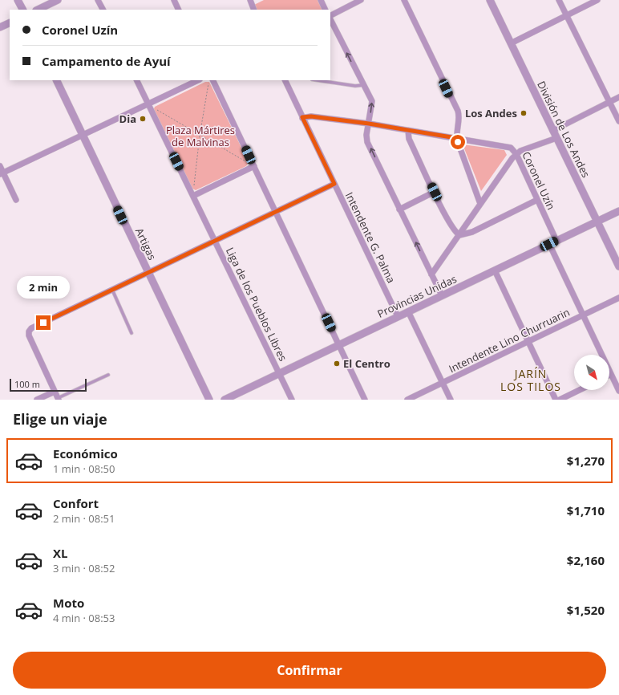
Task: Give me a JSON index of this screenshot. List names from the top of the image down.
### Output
{
  "streets": {
    "street": [
      "División de Los Andes",
      "Coronel Uzín",
      "Intendente G. Palma",
      "Artigas",
      "Provincias Unidas",
      "Liga de los Pueblos Libres",
      "Intendente Lino Churruarin"
    ]
  },
  "crossings": [
    ["División de Los Andes", "Provincias Unidas"],
    ["Coronel Uzín", "Intendente G. Palma"],
    ["Coronel Uzín", "Provincias Unidas"],
    ["Intendente G. Palma", "Provincias Unidas"],
    ["Provincias Unidas", "Liga de los Pueblos Libres"]
  ],
  "districts": ["JARÍN LOS TILOS"],
  "parks": ["Plaza Mártires de Malvinas"],
  "places": ["Los Andes", "Dia", "El Centro"],
  "scale_bar": "100 m",
  "north": "bottom right",
  "page": {
    "banner": ["Coronel Uzín", "Campamento de Ayuí"],
    "bubble": "2 min",
    "scale": "100 m",
    "heading": "Elige un viaje",
    "list": [
      {
        "name": "Económico",
        "note": "1 min · 08:50",
        "value": "$1,270"
      },
      {
        "name": "Confort",
        "note": "2 min · 08:51",
        "value": "$1,710"
      },
      {
        "name": "XL",
        "note": "3 min · 08:52",
        "value": "$2,160"
      },
      {
        "name": "Moto",
        "note": "4 min · 08:53",
        "value": "$1,520"
      }
    ],
    "buttons": "Confirmar"
  }
}
